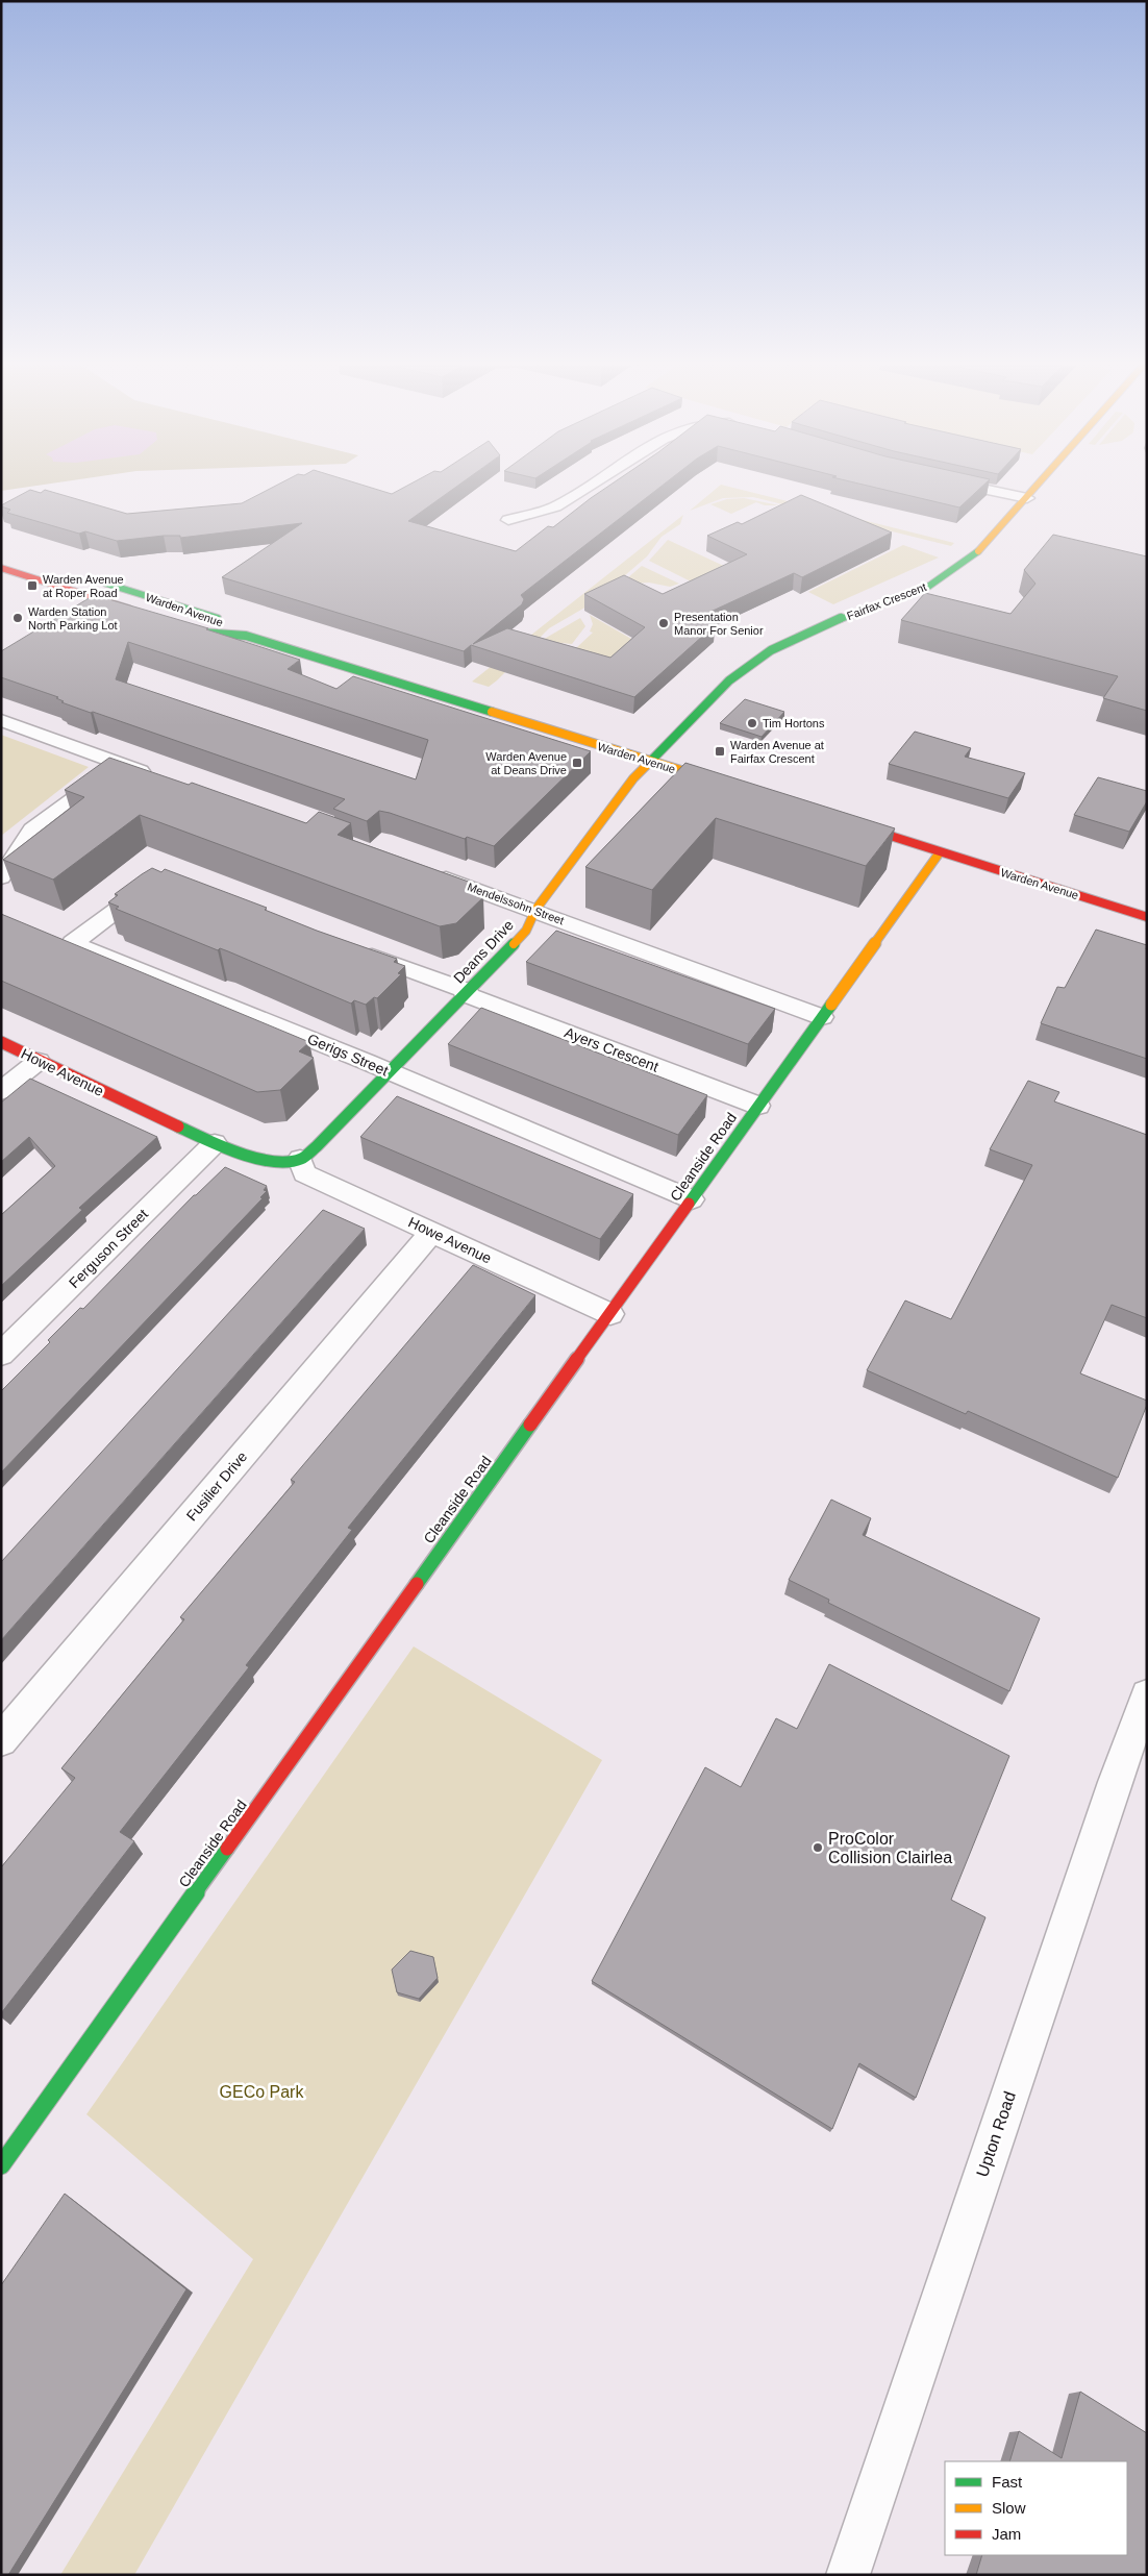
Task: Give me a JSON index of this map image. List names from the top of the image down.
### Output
{
  "streets": {
    "street": [
      "Fairfax Crescent",
      "Warden Avenue",
      "Mendelssohn Street",
      "Deans Drive",
      "Ayers Crescent",
      "Gerigs Street",
      "Howe Avenue",
      "Cleanside Road",
      "Ferguson Street",
      "Fusilier Drive",
      "Upton Road"
    ]
  },
  "crossings": [
    ["Fairfax Crescent", "Warden Avenue"],
    ["Fairfax Crescent", "Deans Drive"],
    ["Warden Avenue", "Deans Drive"],
    ["Warden Avenue", "Cleanside Road"],
    ["Mendelssohn Street", "Deans Drive"],
    ["Mendelssohn Street", "Cleanside Road"],
    ["Deans Drive", "Ayers Crescent"],
    ["Deans Drive", "Gerigs Street"],
    ["Deans Drive", "Howe Avenue"],
    ["Ayers Crescent", "Cleanside Road"],
    ["Gerigs Street", "Cleanside Road"],
    ["Howe Avenue", "Cleanside Road"],
    ["Howe Avenue", "Ferguson Street"],
    ["Howe Avenue", "Fusilier Drive"]
  ],
  "parks": ["GECo Park"],
  "places": {
    "transit": ["Warden Avenue at Roper Road", "Warden Avenue at Fairfax Crescent", "Warden Avenue at Deans Drive"],
    "other": [
      "Warden Station North Parking Lot",
      "Presentation Manor For Senior",
      "Tim Hortons",
      "ProColor Collision Clairlea"
    ]
  },
  "legend": ["Fast", "Slow", "Jam"]
}
